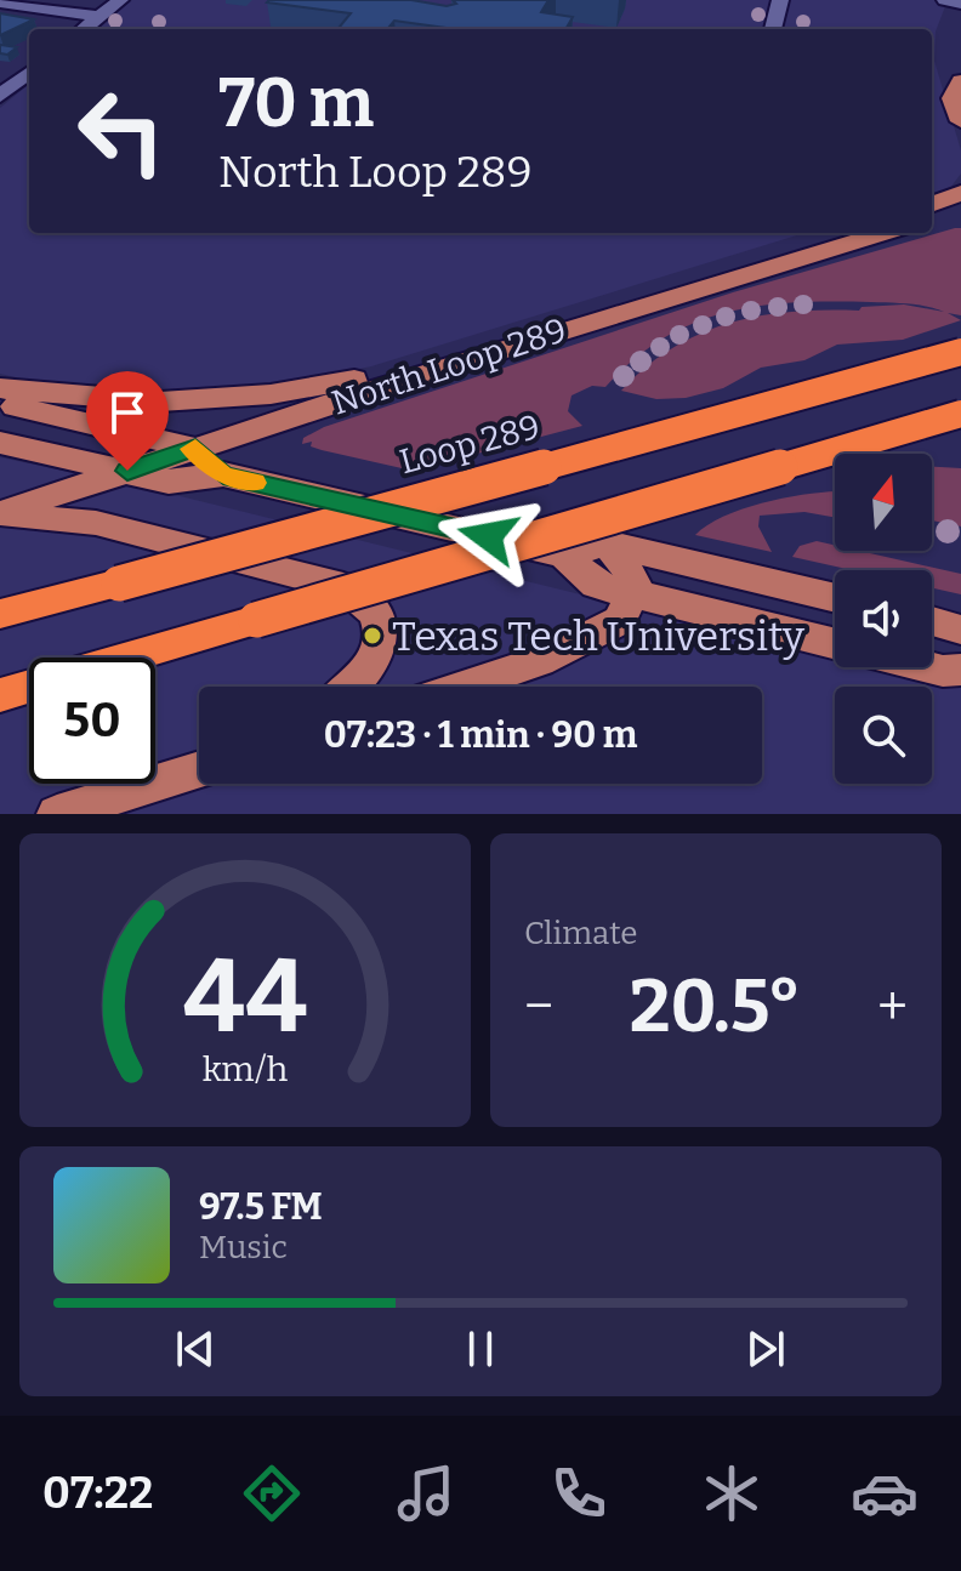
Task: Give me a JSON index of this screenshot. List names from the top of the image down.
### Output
{
  "streets": {
    "highway": ["Loop 289"],
    "main road": ["North Loop 289"]
  },
  "places": ["Texas Tech University"],
  "north": "top",
  "page": {
    "turn": ["70 m", "North Loop 289"],
    "limit": "50",
    "trip": "07:23 · 1 min · 90 m",
    "tile": "Climate",
    "heat": ["−", "20.5°", "+"],
    "song": ["97.5 FM", "Music"],
    "tabs": "07:22",
    "gauge": ["44", "km/h"]
  }
}
